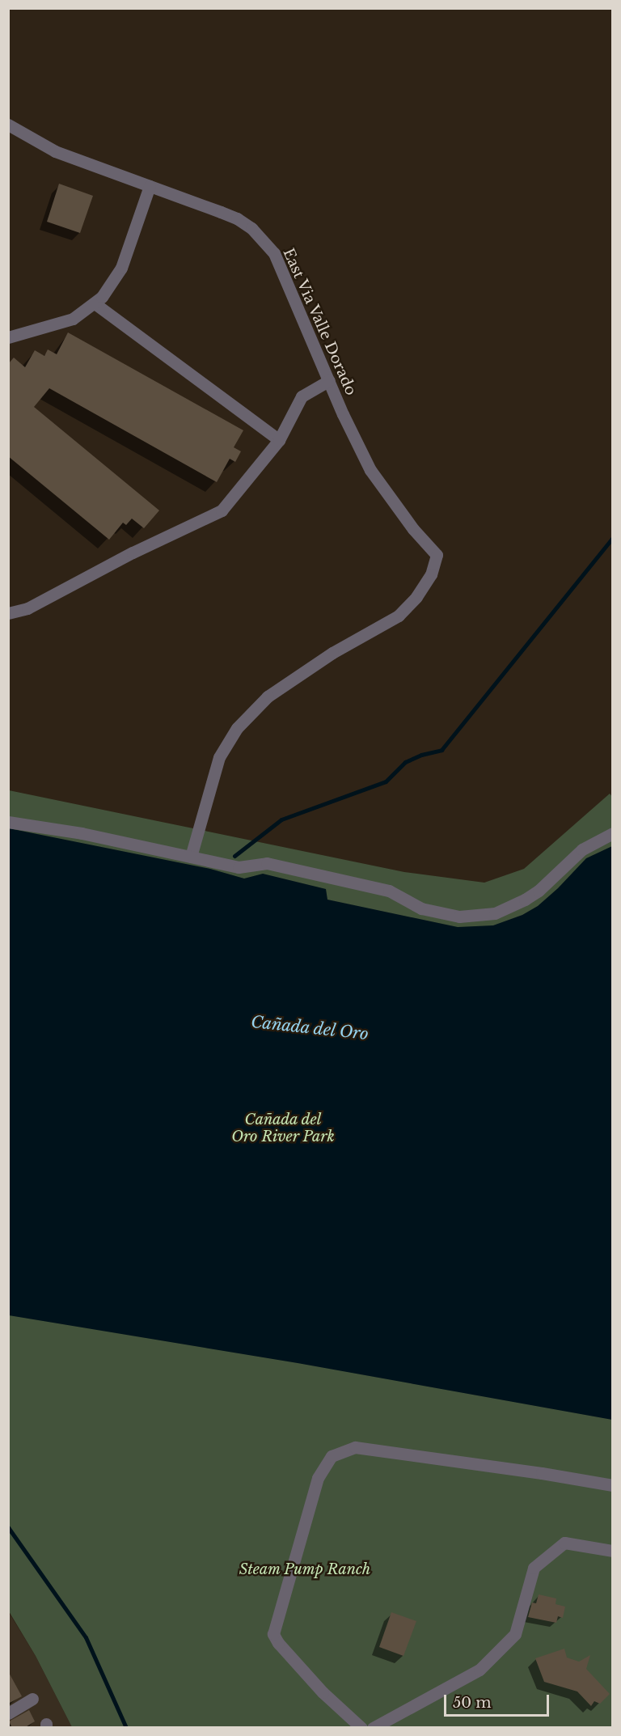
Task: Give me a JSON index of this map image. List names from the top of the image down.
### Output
{
  "streets": {
    "street": ["East Via Valle Dorado"]
  },
  "water": ["Cañada del Oro"],
  "parks": ["Cañada del Oro River Park", "Steam Pump Ranch"],
  "scale_bar": "50 m"
}
